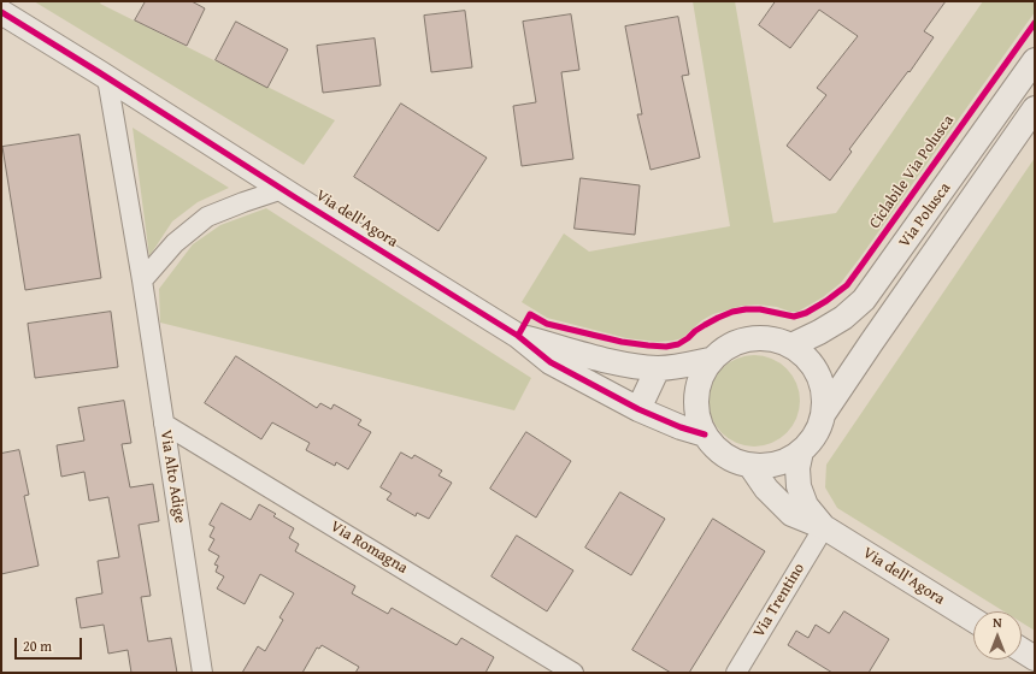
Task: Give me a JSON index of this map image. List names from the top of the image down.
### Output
{
  "streets": {
    "street": [
      "Via Polusca",
      "Via dell'Agora",
      "Via Alto Adige",
      "Via Romagna",
      "Via Trentino"
    ],
    "cycle path": ["Ciclabile Via Polusca"]
  },
  "crossings": [
    ["Via Polusca", "Via dell'Agora"],
    ["Via dell'Agora", "Via Alto Adige"],
    ["Via dell'Agora", "Via Trentino"],
    ["Via Alto Adige", "Via Romagna"]
  ],
  "scale_bar": "20 m",
  "north": "top"
}
